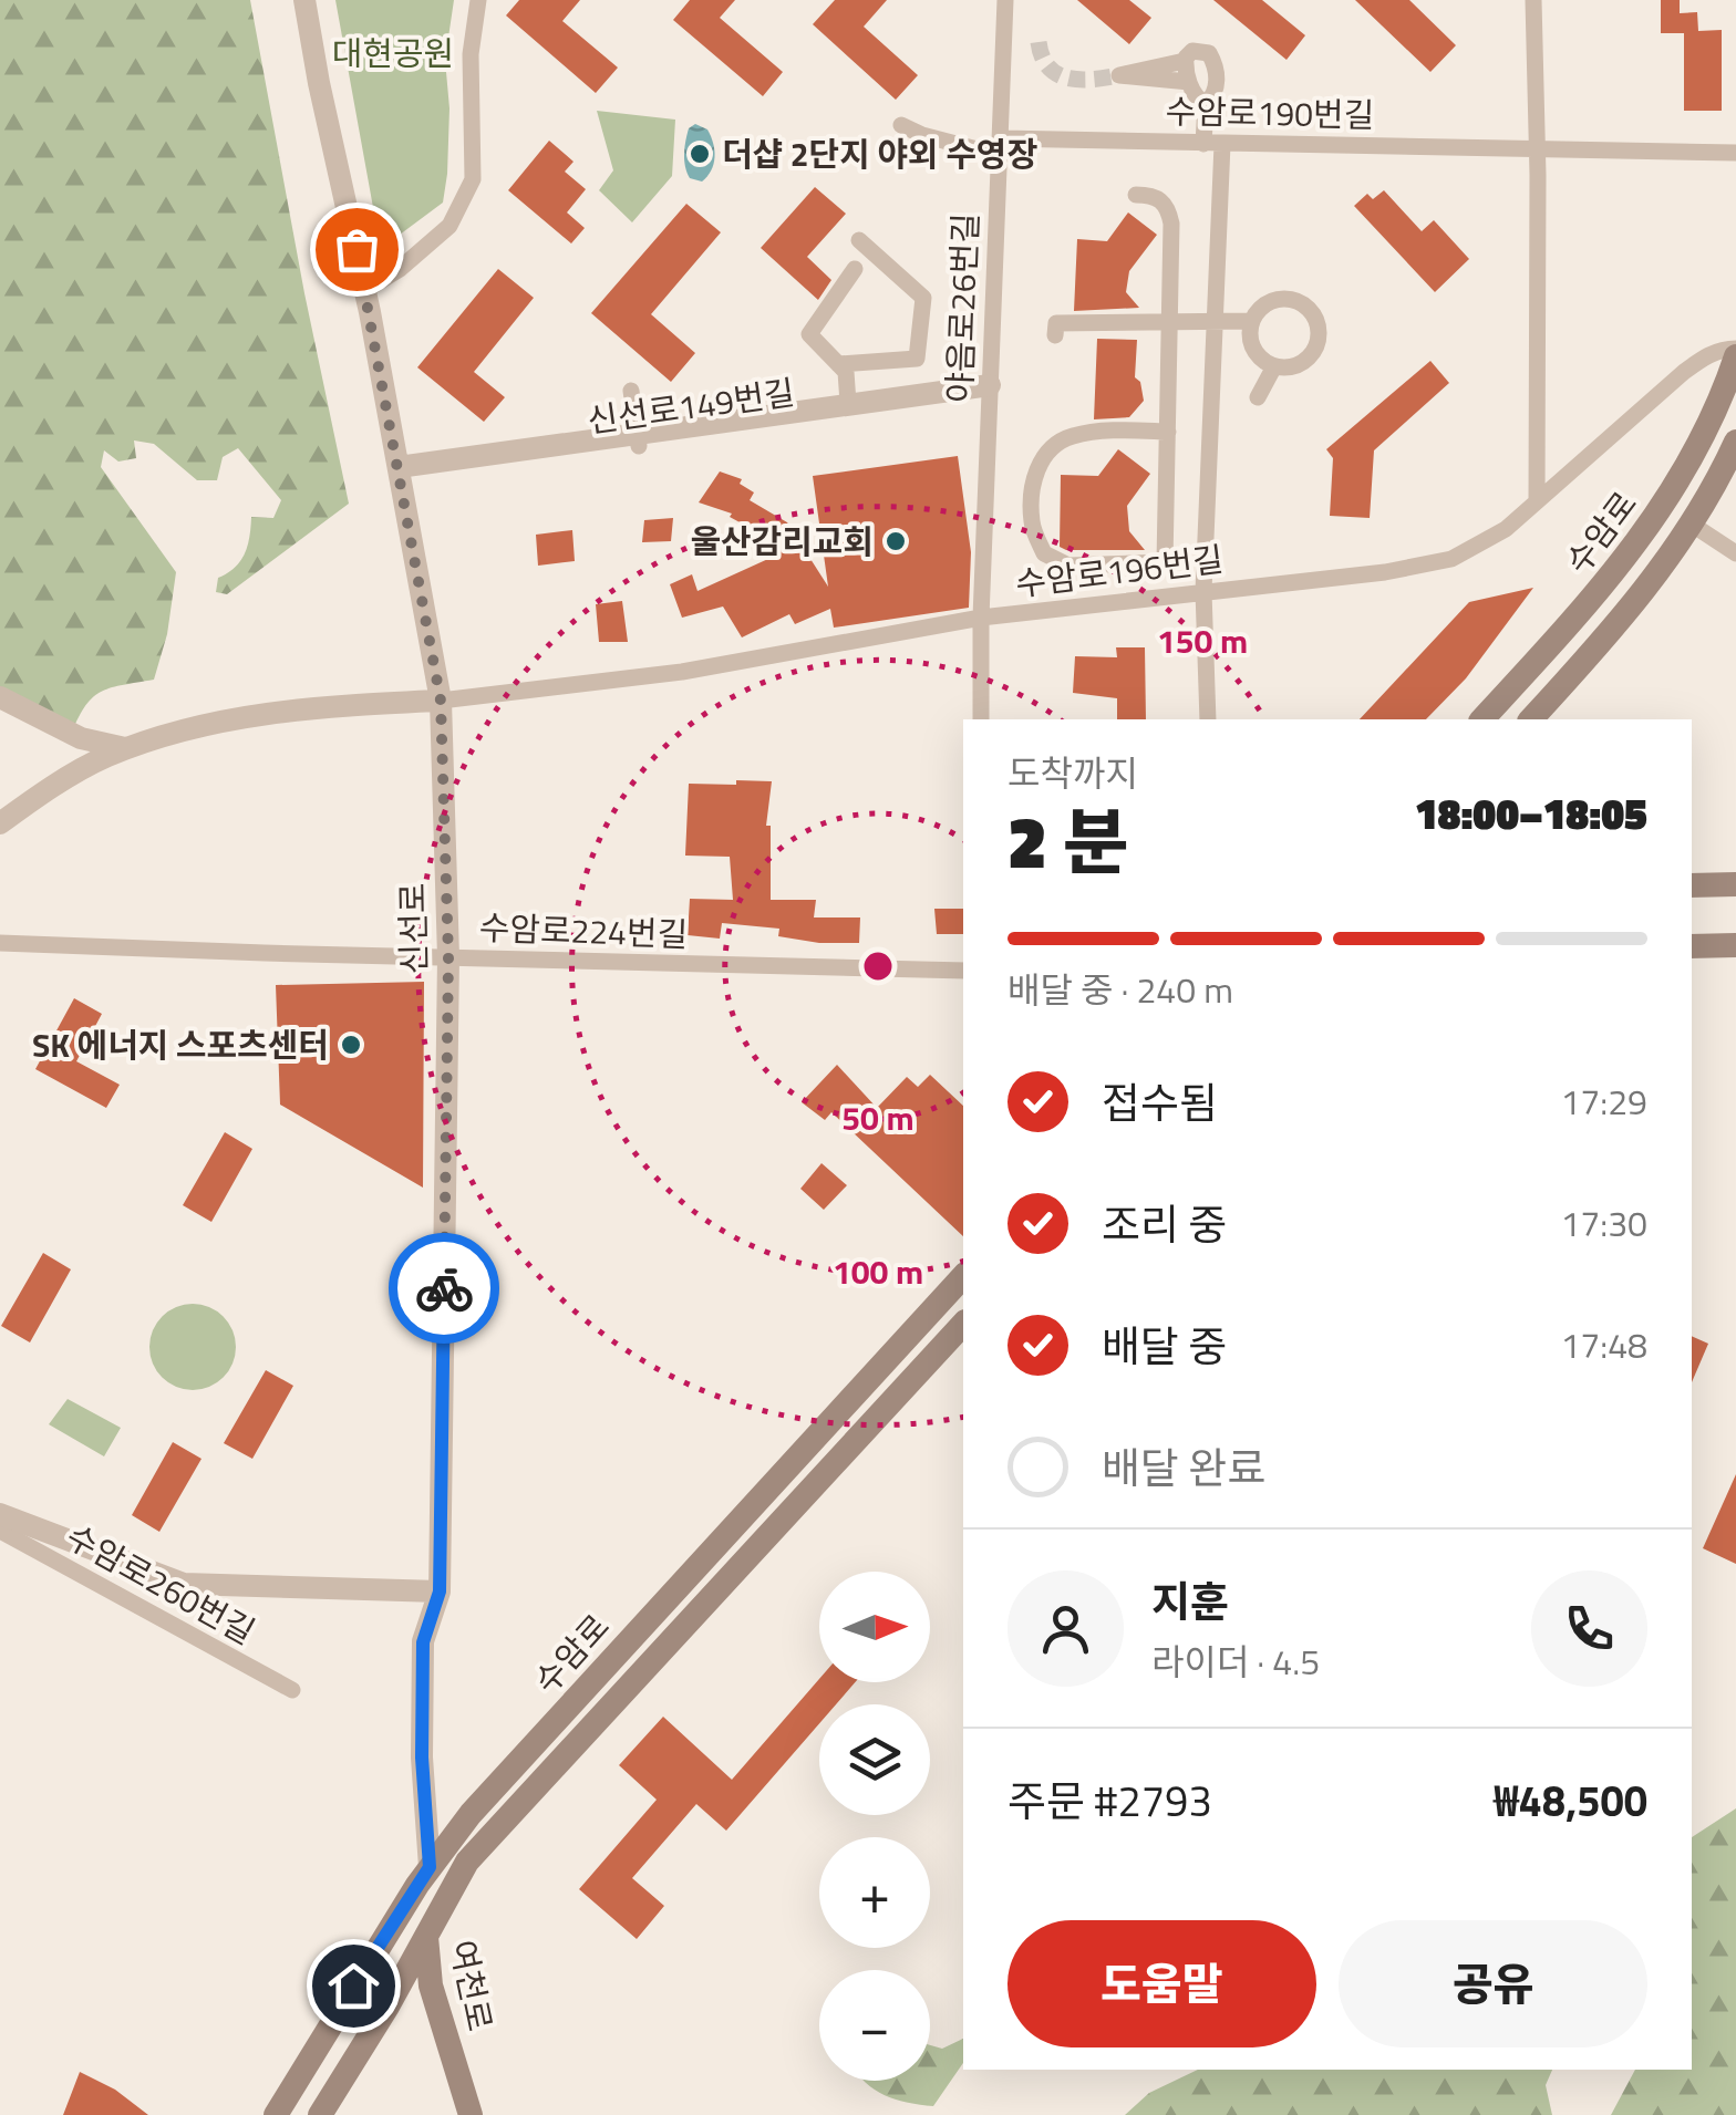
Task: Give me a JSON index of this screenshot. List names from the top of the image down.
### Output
{
  "streets": {
    "main road": ["수암로", "여천로"],
    "street": [
      "수암로190번길",
      "야음로26번길",
      "신선로149번길",
      "수암로196번길",
      "신선로",
      "수암로224번길",
      "수암로260번길"
    ]
  },
  "crossings": [
    ["수암로190번길", "야음로26번길"],
    ["야음로26번길", "신선로149번길"],
    ["야음로26번길", "수암로196번길"],
    ["신선로149번길", "신선로"],
    ["수암로", "수암로196번길"],
    ["수암로", "신선로"],
    ["수암로", "여천로"],
    ["수암로196번길", "신선로"],
    ["신선로", "수암로224번길"],
    ["신선로", "여천로"]
  ],
  "parks": ["대현공원"],
  "places": ["더샵 2단지 야외 수영장", "울산감리교회", "SK 에너지 스포츠센터"],
  "north": "right",
  "page": {
    "heading": ["2 분", "도착까지", "18:00–18:05"],
    "panel": [
      "지훈",
      "라이더 · 4.5",
      "주문 #2793",
      "₩48,500"
    ],
    "bar": "배달 중 · 240 m",
    "list": [
      ["접수됨", "17:29"],
      ["조리 중", "17:30"],
      ["배달 중", "17:48"],
      "배달 완료"
    ],
    "map_buttons": ["+", "−"],
    "buttons": ["도움말", "공유"]
  },
  "rings": ["150 m", "50 m", "100 m"]
}
